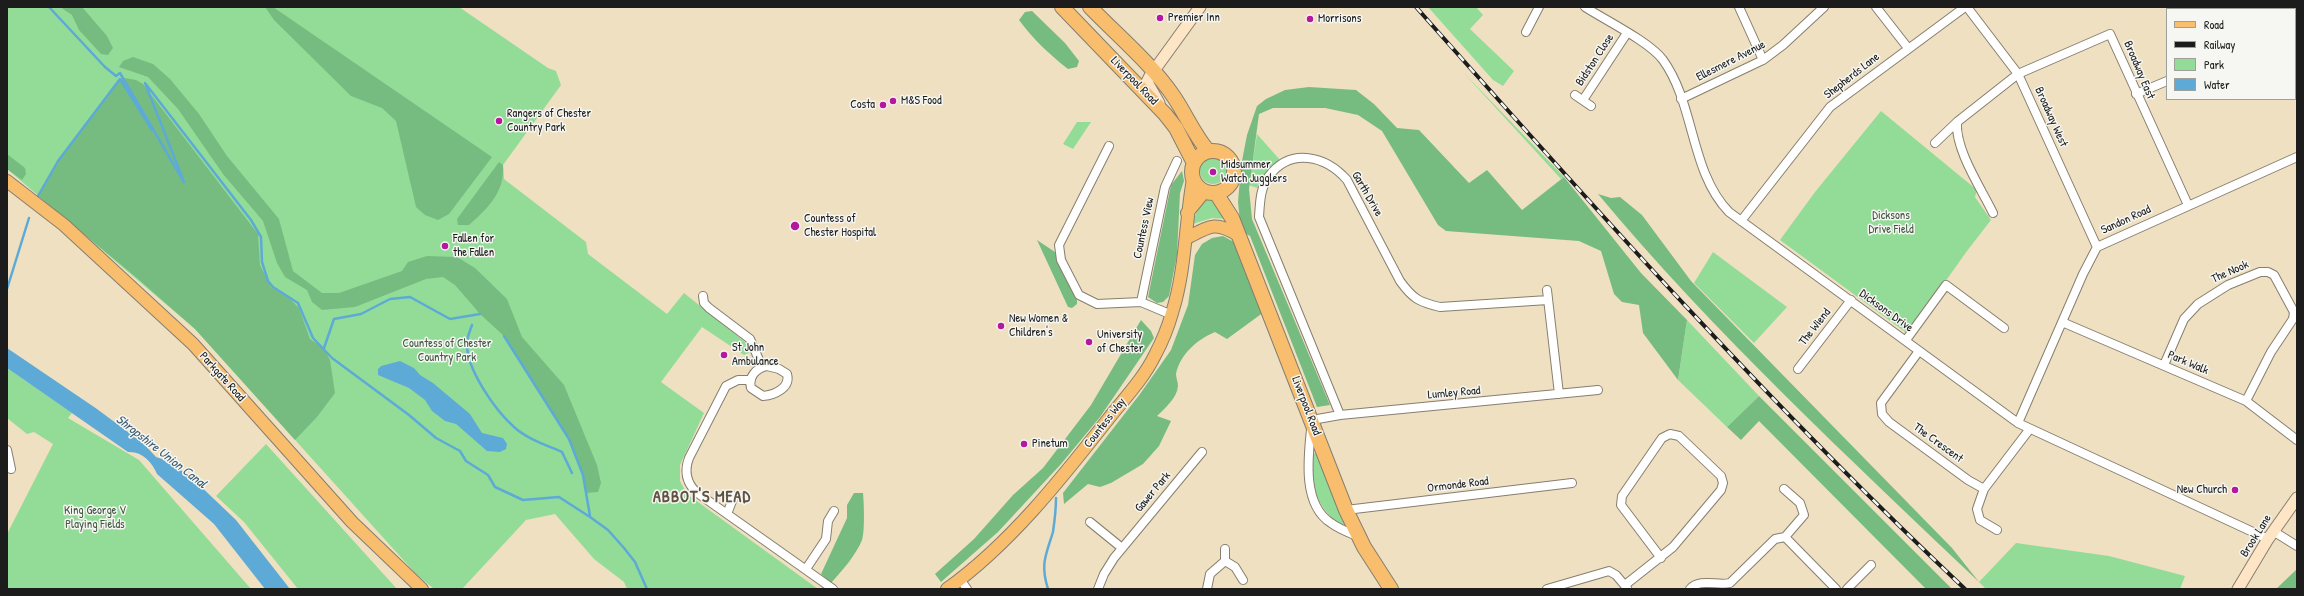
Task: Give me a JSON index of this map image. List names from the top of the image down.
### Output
{
  "streets": {
    "highway": ["Liverpool Road"],
    "main road": ["Parkgate Road", "Countess Way"],
    "street": [
      "Bidston Close",
      "Ellesmere Avenue",
      "Broadway East",
      "Shepherds Lane",
      "Broadway West",
      "Garth Drive",
      "Sandon Road",
      "Countess View",
      "The Nook",
      "Dicksons Drive",
      "The Wiend",
      "Park Walk",
      "Lumley Road",
      "The Crescent",
      "Ormonde Road",
      "Gawer Park",
      "Brook Lane"
    ]
  },
  "crossings": [
    ["Bidston Close", "Dicksons Drive"],
    ["Ellesmere Avenue", "Dicksons Drive"],
    ["Broadway East", "Broadway West"],
    ["Broadway East", "Sandon Road"],
    ["Shepherds Lane", "Broadway West"],
    ["Shepherds Lane", "Dicksons Drive"],
    ["Liverpool Road", "Lumley Road"],
    ["Liverpool Road", "Countess Way"],
    ["Liverpool Road", "Ormonde Road"],
    ["Broadway West", "Sandon Road"],
    ["Garth Drive", "Lumley Road"],
    ["Sandon Road", "Dicksons Drive"],
    ["Sandon Road", "Park Walk"],
    ["The Nook", "Park Walk"],
    ["Dicksons Drive", "The Wiend"],
    ["Dicksons Drive", "The Crescent"],
    ["Dicksons Drive", "Brook Lane"]
  ],
  "districts": ["ABBOT'S MEAD"],
  "water": ["Shropshire Union Canal"],
  "parks": ["Dicksons Drive Field", "Countess of Chester Country Park", "King George V Playing Fields"],
  "places": [
    "Premier Inn",
    "Morrisons",
    "M&S Food",
    "Costa",
    "Rangers of Chester Country Park",
    "Midsummer Watch Jugglers",
    "Countess of Chester Hospital",
    "Fallen for the Fallen",
    "New Women & Children's",
    "University of Chester",
    "St John Ambulance",
    "Pinetum",
    "New Church"
  ],
  "legend": [
    "Road",
    "Railway",
    "Park",
    "Water"
  ]
}
